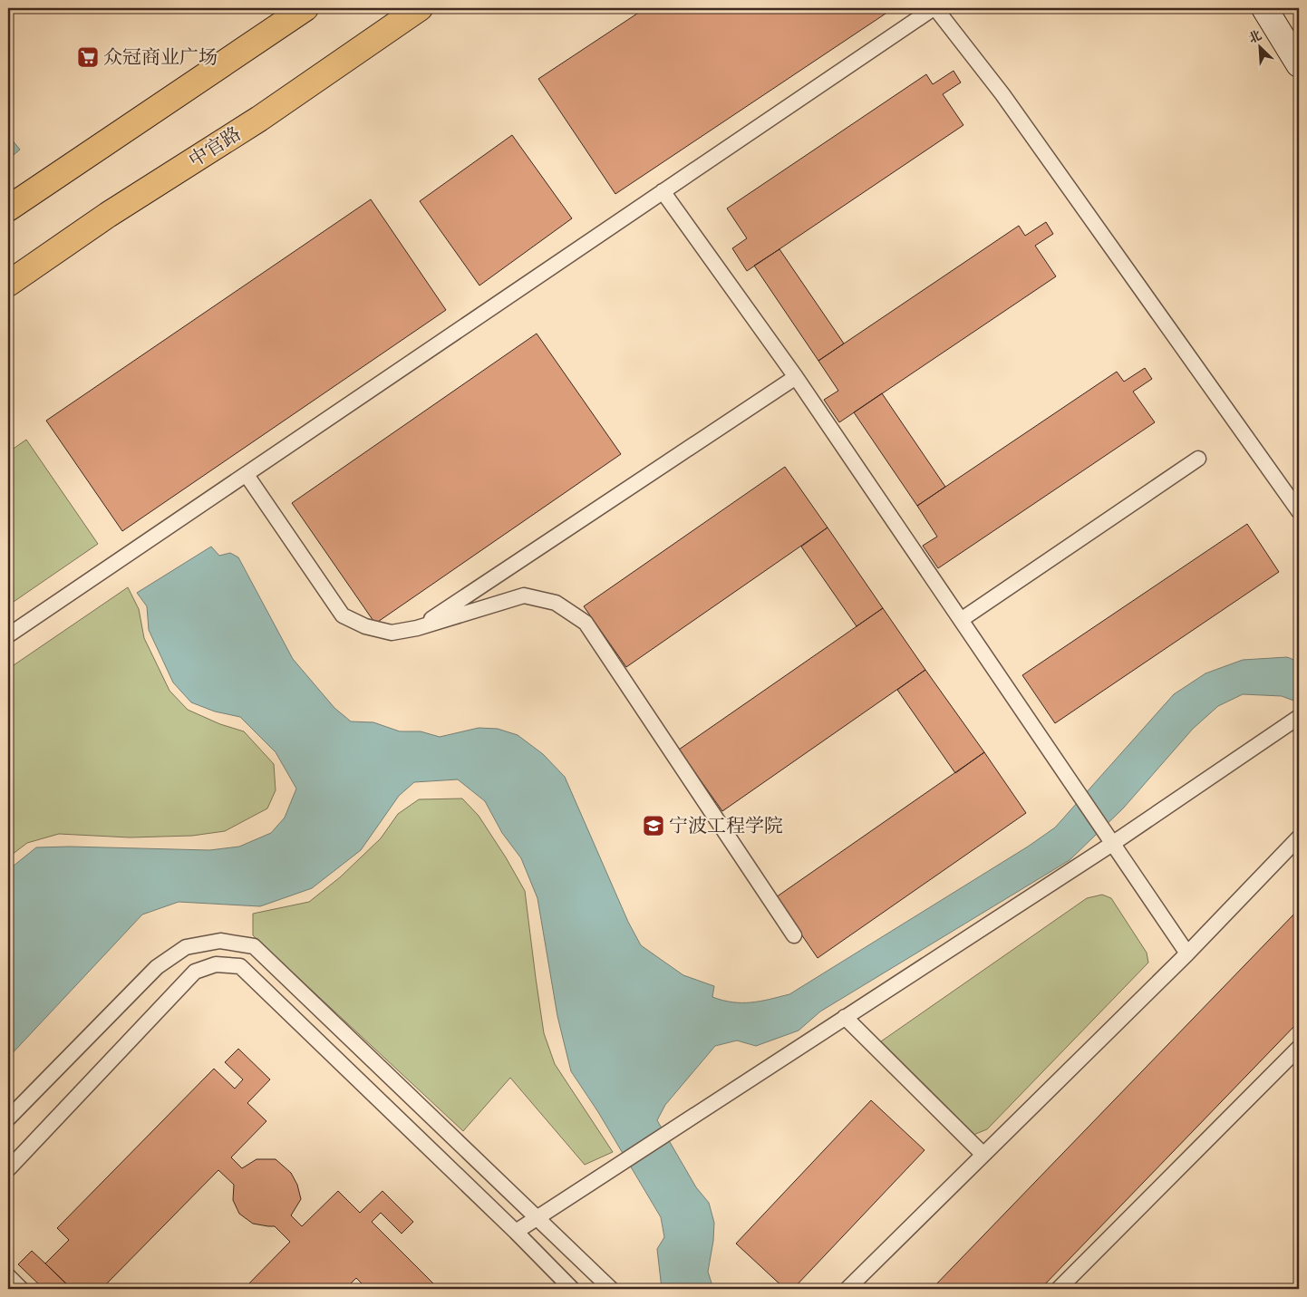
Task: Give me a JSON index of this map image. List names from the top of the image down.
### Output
{
  "streets": {
    "main road": ["中官路"]
  },
  "places": {
    "supermarket": ["众冠商业广场"],
    "school or university": ["宁波工程学院"]
  },
  "north": "top left"
}
